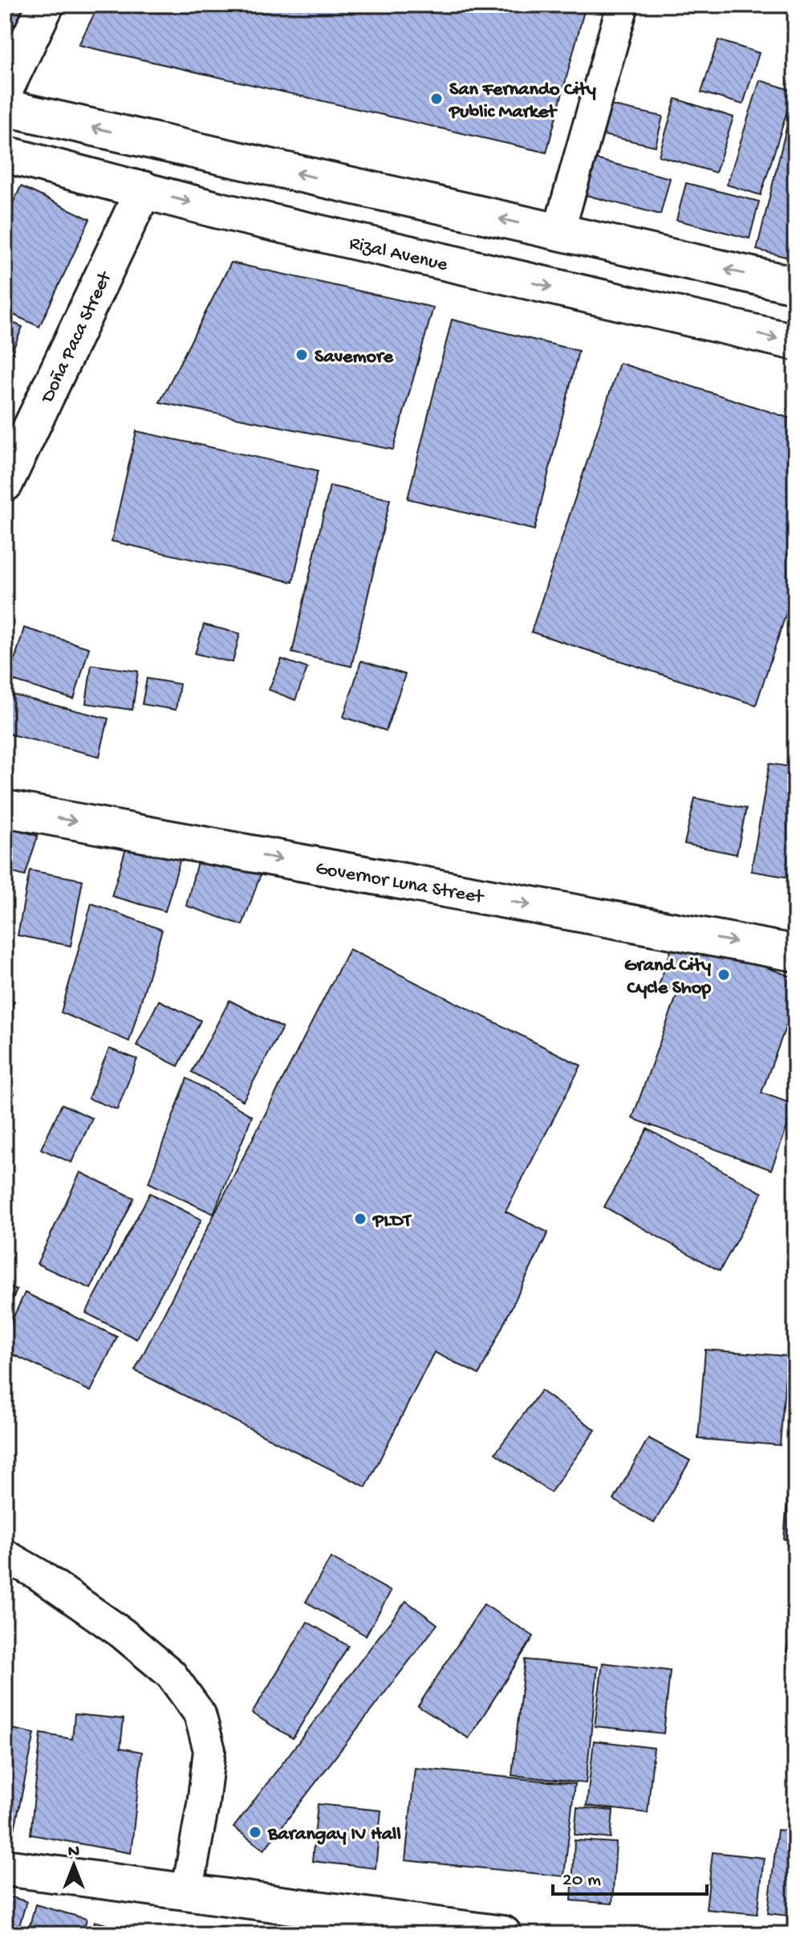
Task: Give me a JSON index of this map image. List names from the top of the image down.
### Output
{
  "streets": {
    "street": ["Rizal Avenue", "Doña Paca Street", "Governor Luna Street"]
  },
  "crossings": [
    ["Rizal Avenue", "Doña Paca Street"]
  ],
  "one_way": ["Governor Luna Street"],
  "places": [
    "San Fernando City Public Market",
    "Savemore",
    "Grand City Cycle Shop",
    "PLDT",
    "Barangay IV Hall"
  ],
  "scale_bar": "20 m",
  "north": "top"
}
